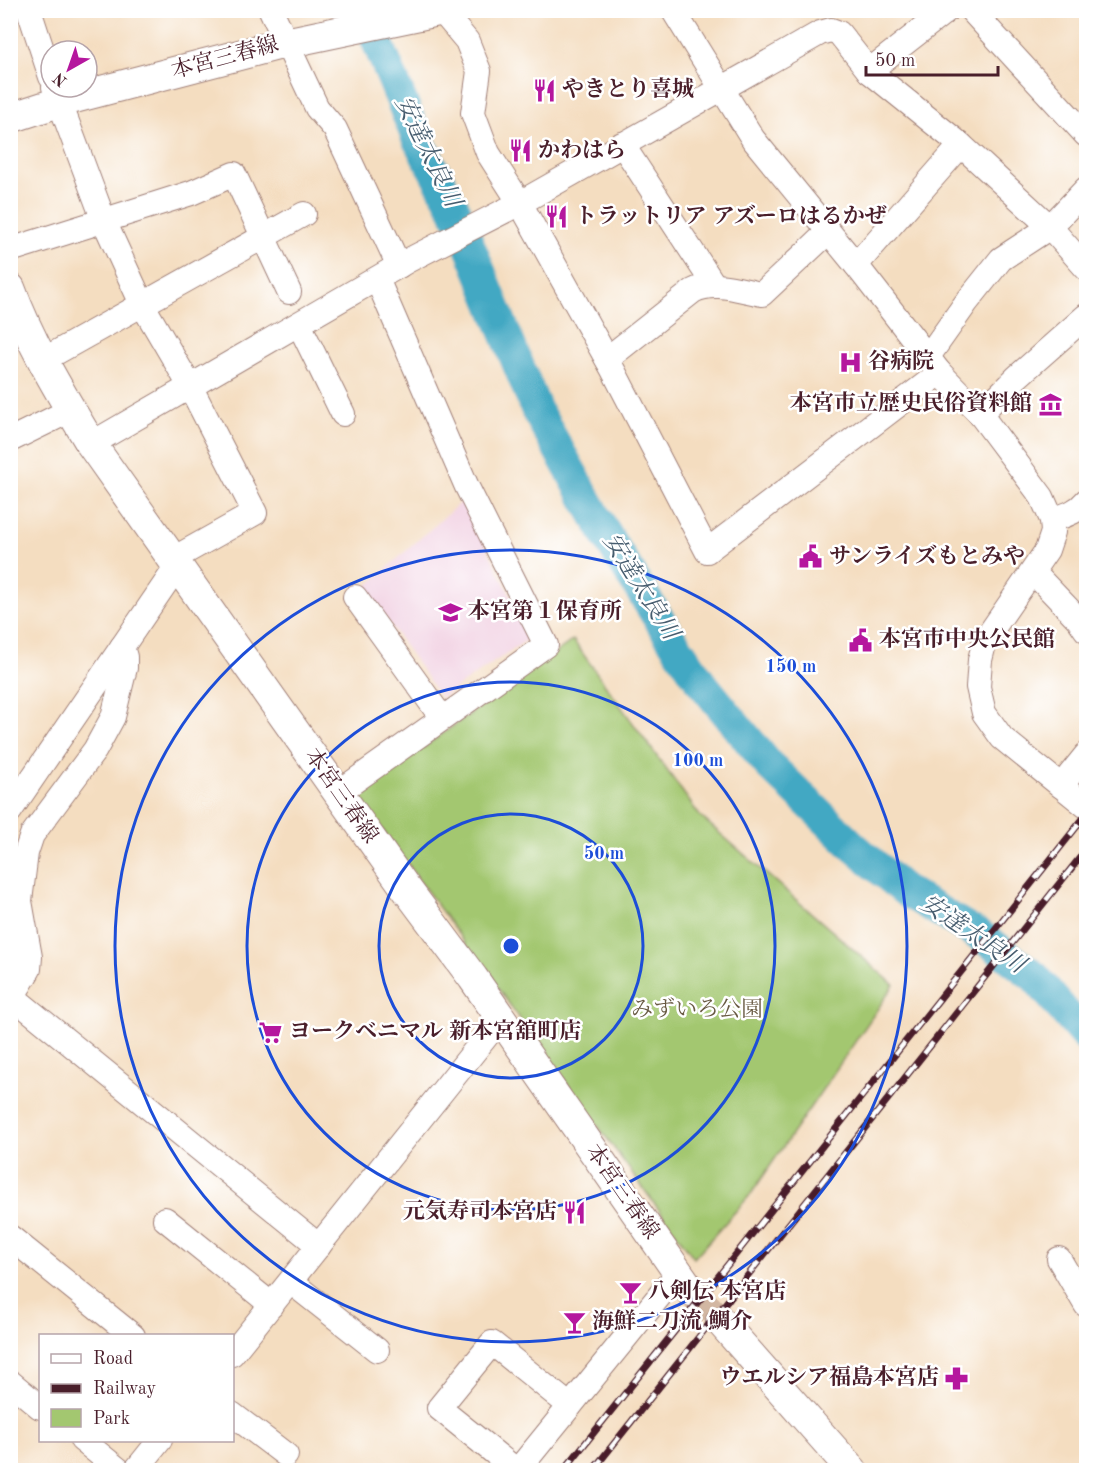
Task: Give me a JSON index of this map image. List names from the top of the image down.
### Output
{
  "streets": {
    "main road": ["本宮三春線"]
  },
  "water": ["安達太良川"],
  "parks": ["みずいろ公園"],
  "places": {
    "restaurant": [
      "やきとり喜城",
      "かわはら",
      "トラットリア アズーロはるかぜ",
      "元気寿司本宮店"
    ],
    "hospital": ["谷病院"],
    "museum": ["本宮市立歴史民俗資料館"],
    "public building": ["サンライズもとみや", "本宮市中央公民館"],
    "school or university": ["本宮第１保育所"],
    "supermarket": ["ヨークベニマル 新本宮舘町店"],
    "bar": ["八剣伝 本宮店", "海鮮二刀流 鯛介"],
    "pharmacy": ["ウエルシア福島本宮店"]
  },
  "legend": ["Road", "Railway", "Park"],
  "scale_bar": "50 m",
  "north": "bottom left",
  "rings": ["150 m", "100 m", "50 m"]
}
